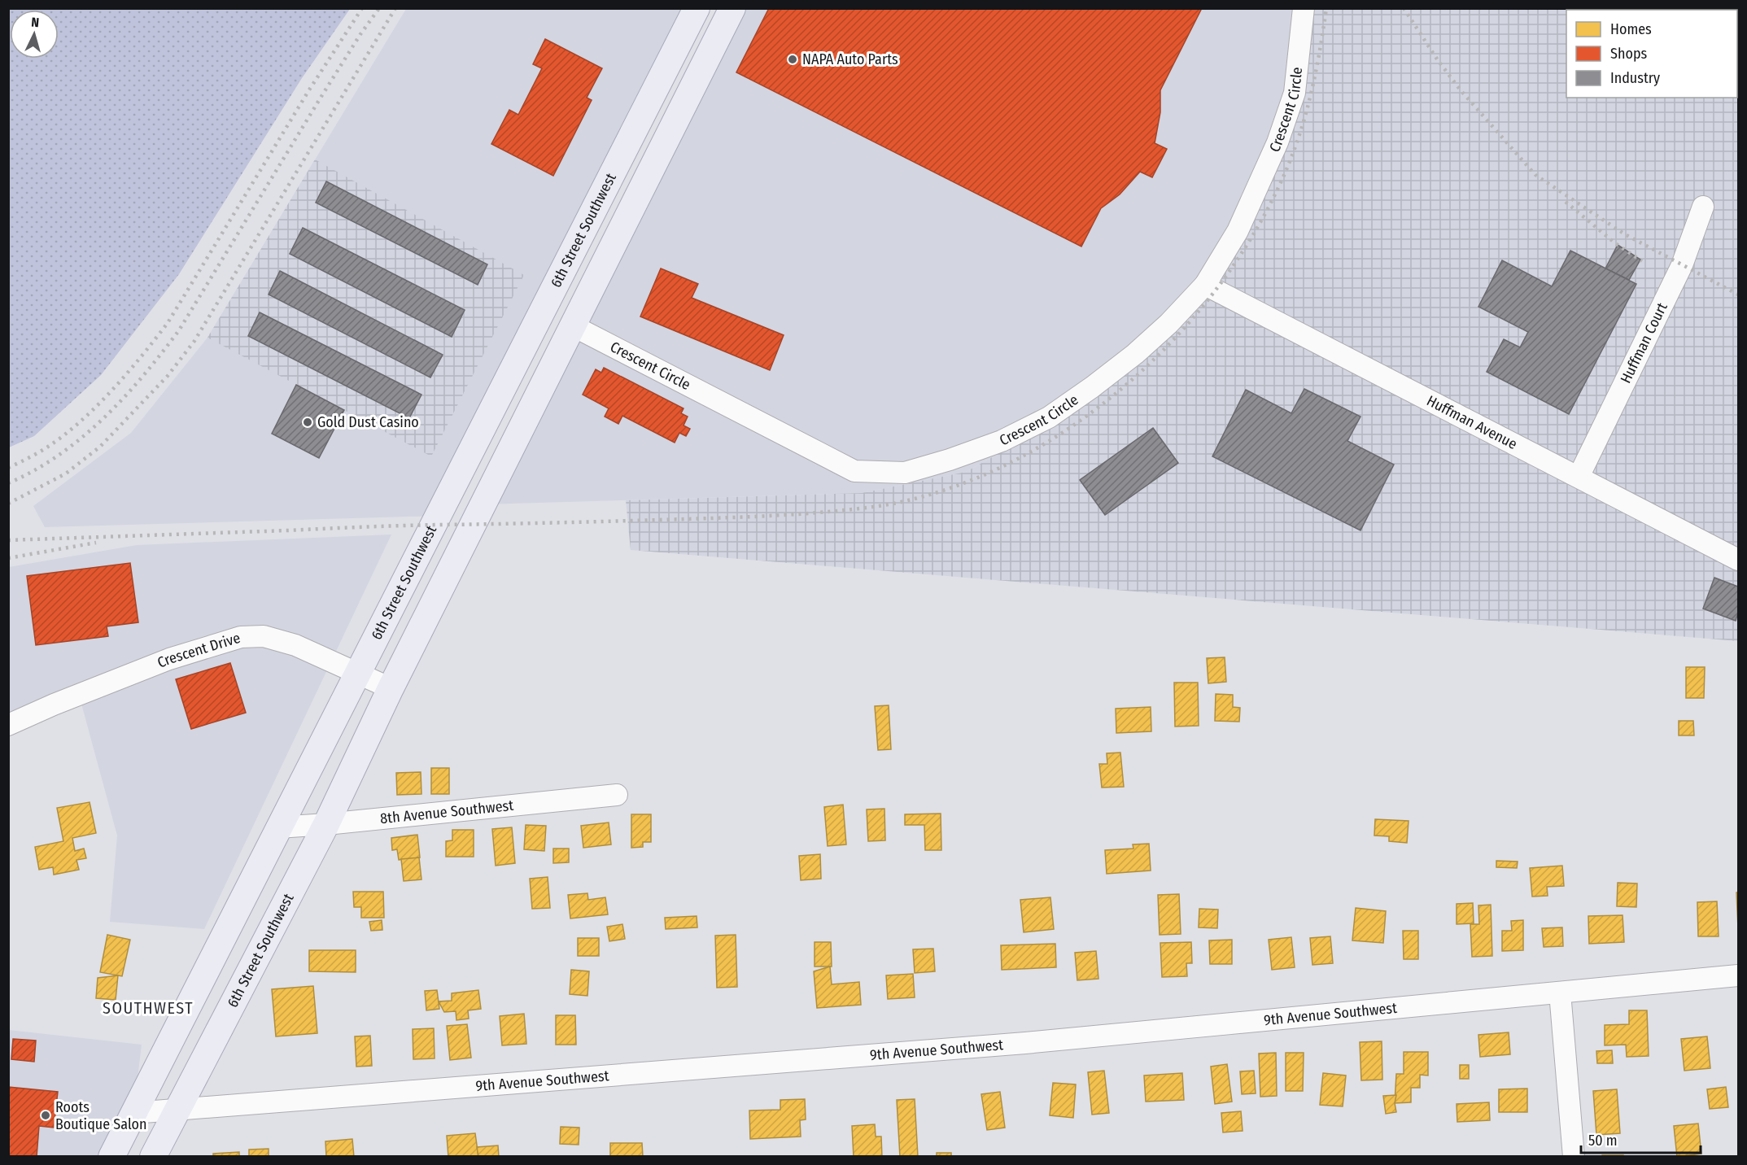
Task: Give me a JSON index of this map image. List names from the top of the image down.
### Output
{
  "streets": {
    "main road": ["6th Street Southwest"],
    "street": [
      "Crescent Circle",
      "Huffman Court",
      "Huffman Avenue",
      "Crescent Drive",
      "8th Avenue Southwest",
      "9th Avenue Southwest"
    ]
  },
  "crossings": [
    ["Crescent Circle", "6th Street Southwest"],
    ["Crescent Circle", "Huffman Avenue"],
    ["6th Street Southwest", "Crescent Drive"],
    ["6th Street Southwest", "8th Avenue Southwest"],
    ["6th Street Southwest", "9th Avenue Southwest"],
    ["Huffman Court", "Huffman Avenue"]
  ],
  "districts": ["SOUTHWEST"],
  "places": ["NAPA Auto Parts", "Gold Dust Casino", "Roots Boutique Salon"],
  "legend": ["Homes", "Shops", "Industry"],
  "scale_bar": "50 m",
  "north": "top"
}
